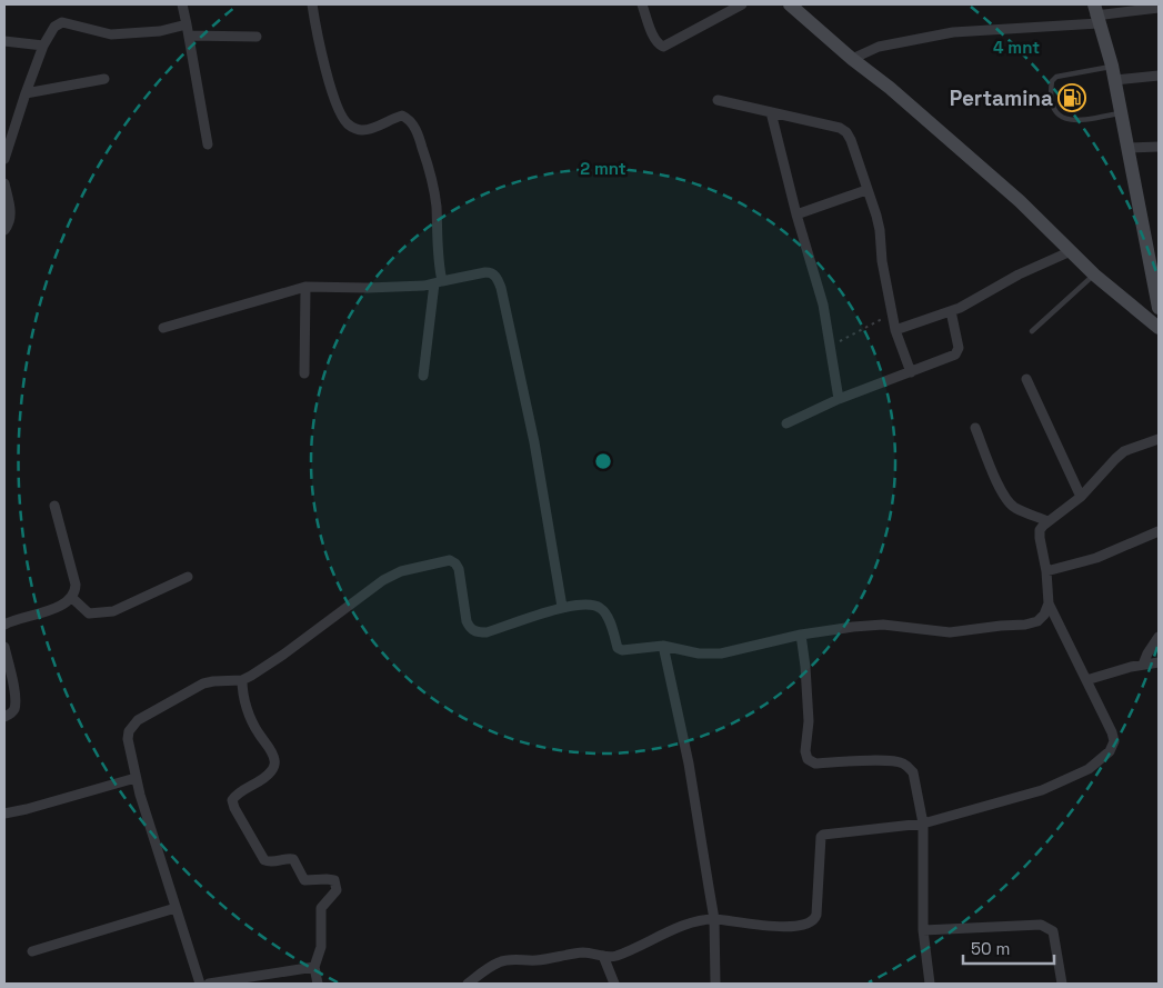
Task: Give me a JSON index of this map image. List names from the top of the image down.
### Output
{
  "places": {
    "fuel station": ["Pertamina"]
  },
  "scale_bar": "50 m",
  "rings": ["4 mnt", "2 mnt"]
}
